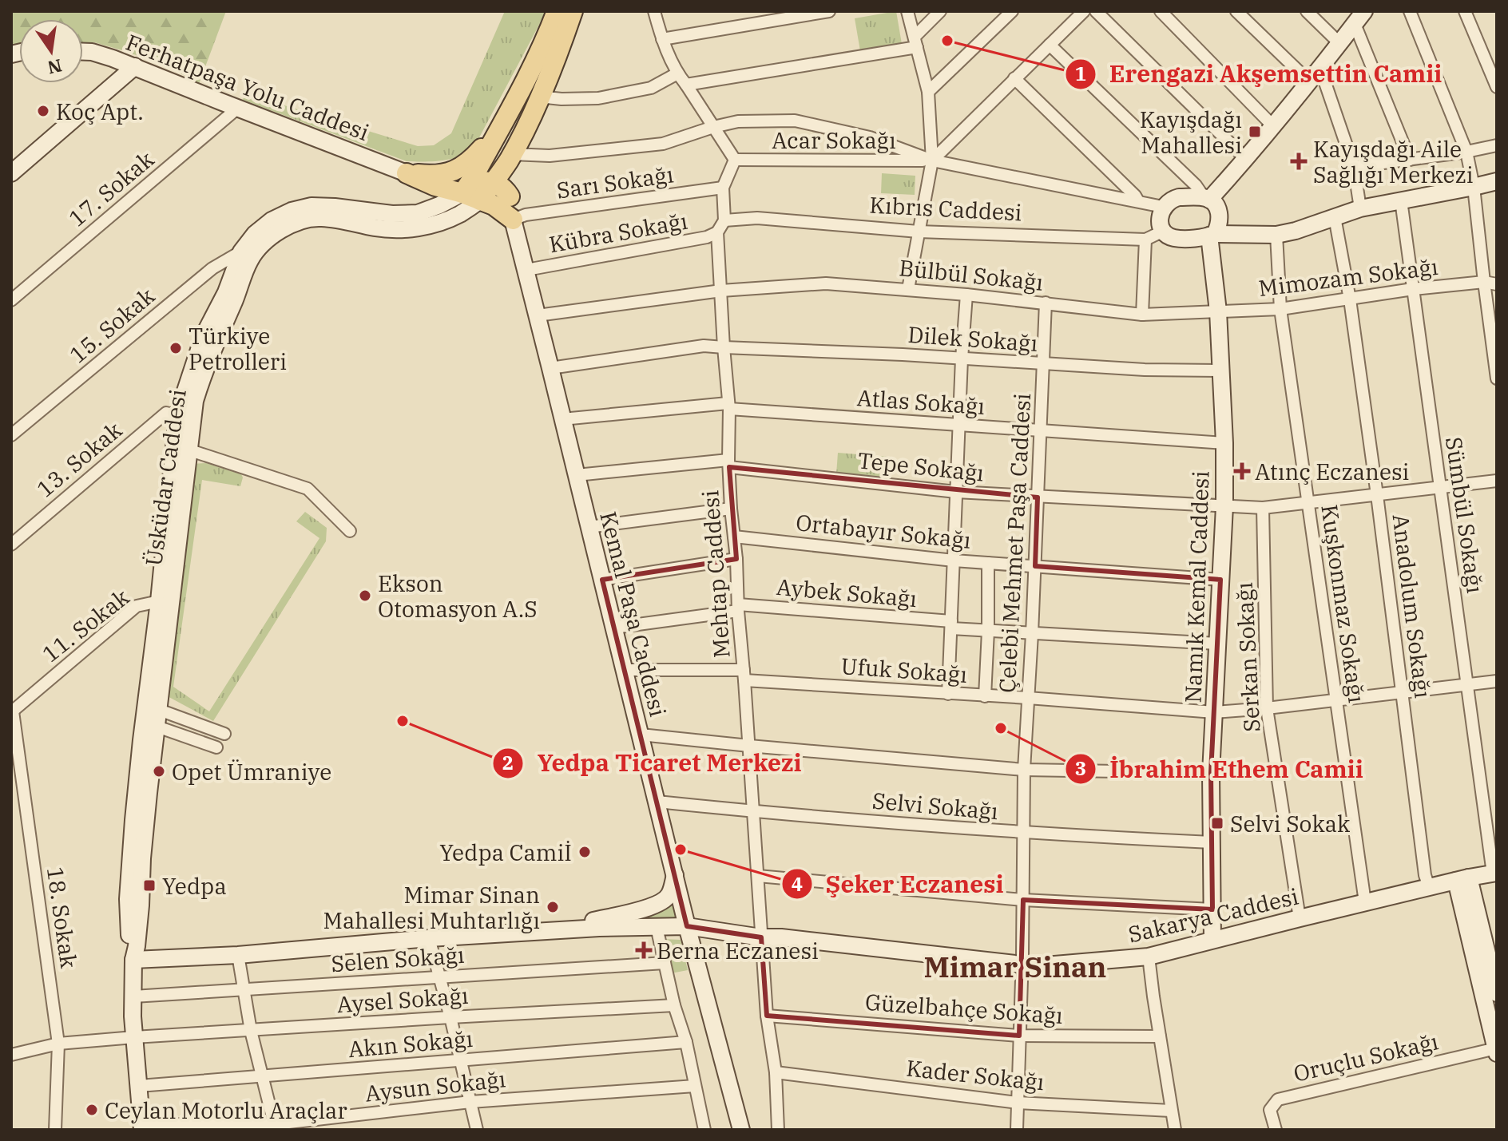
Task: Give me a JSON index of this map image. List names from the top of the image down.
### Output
{
  "streets": {
    "street": [
      "Ferhatpaşa Yolu Caddesi",
      "Acar Sokağı",
      "Sarı Sokağı",
      "17. Sokak",
      "Kıbrıs Caddesi",
      "Kübra Sokağı",
      "Bülbül Sokağı",
      "Mimozam Sokağı",
      "15. Sokak",
      "Dilek Sokağı",
      "Atlas Sokağı",
      "13. Sokak",
      "Tepe Sokağı",
      "Üsküdar Caddesi",
      "Sümbül Sokağı",
      "Ortabayır Sokağı",
      "Çelebi Mehmet Paşa Caddesi",
      "Mehtap Caddesi",
      "Namık Kemal Caddesi",
      "Aybek Sokağı",
      "Kuşkonmaz Sokağı",
      "Anadolum Sokağı",
      "Kemal Paşa Caddesi",
      "11. Sokak",
      "Serkan Sokağı",
      "Ufuk Sokağı",
      "Selvi Sokağı",
      "Sakarya Caddesi",
      "18. Sokak",
      "Selen Sokağı",
      "Aysel Sokağı",
      "Güzelbahçe Sokağı",
      "Akın Sokağı",
      "Oruçlu Sokağı",
      "Kader Sokağı",
      "Aysun Sokağı"
    ]
  },
  "crossings": [
    ["Ferhatpaşa Yolu Caddesi", "17. Sokak"],
    ["Sarı Sokağı", "Kemal Paşa Caddesi"],
    ["Kıbrıs Caddesi", "Namık Kemal Caddesi"],
    ["Kübra Sokağı", "Mehtap Caddesi"],
    ["Kübra Sokağı", "Kemal Paşa Caddesi"],
    ["Bülbül Sokağı", "Mimozam Sokağı"],
    ["Bülbül Sokağı", "Çelebi Mehmet Paşa Caddesi"],
    ["Bülbül Sokağı", "Mehtap Caddesi"],
    ["Bülbül Sokağı", "Namık Kemal Caddesi"],
    ["Bülbül Sokağı", "Kemal Paşa Caddesi"],
    ["Mimozam Sokağı", "Sümbül Sokağı"],
    ["Mimozam Sokağı", "Namık Kemal Caddesi"],
    ["Mimozam Sokağı", "Kuşkonmaz Sokağı"],
    ["Mimozam Sokağı", "Anadolum Sokağı"],
    ["15. Sokak", "Üsküdar Caddesi"],
    ["Dilek Sokağı", "Çelebi Mehmet Paşa Caddesi"],
    ["Dilek Sokağı", "Mehtap Caddesi"],
    ["Dilek Sokağı", "Namık Kemal Caddesi"],
    ["Dilek Sokağı", "Kemal Paşa Caddesi"],
    ["Atlas Sokağı", "Çelebi Mehmet Paşa Caddesi"],
    ["Atlas Sokağı", "Mehtap Caddesi"],
    ["Atlas Sokağı", "Namık Kemal Caddesi"],
    ["Atlas Sokağı", "Kemal Paşa Caddesi"],
    ["13. Sokak", "Üsküdar Caddesi"],
    ["Tepe Sokağı", "Sümbül Sokağı"],
    ["Tepe Sokağı", "Çelebi Mehmet Paşa Caddesi"],
    ["Tepe Sokağı", "Mehtap Caddesi"],
    ["Tepe Sokağı", "Namık Kemal Caddesi"],
    ["Tepe Sokağı", "Kuşkonmaz Sokağı"],
    ["Tepe Sokağı", "Anadolum Sokağı"],
    ["Tepe Sokağı", "Kemal Paşa Caddesi"],
    ["Tepe Sokağı", "Serkan Sokağı"],
    ["Üsküdar Caddesi", "11. Sokak"],
    ["Üsküdar Caddesi", "Sakarya Caddesi"],
    ["Üsküdar Caddesi", "Selen Sokağı"],
    ["Üsküdar Caddesi", "Aysel Sokağı"],
    ["Üsküdar Caddesi", "Akın Sokağı"],
    ["Üsküdar Caddesi", "Aysun Sokağı"],
    ["Sümbül Sokağı", "Ufuk Sokağı"],
    ["Sümbül Sokağı", "Sakarya Caddesi"],
    ["Ortabayır Sokağı", "Çelebi Mehmet Paşa Caddesi"],
    ["Ortabayır Sokağı", "Mehtap Caddesi"],
    ["Ortabayır Sokağı", "Namık Kemal Caddesi"],
    ["Çelebi Mehmet Paşa Caddesi", "Aybek Sokağı"],
    ["Çelebi Mehmet Paşa Caddesi", "Ufuk Sokağı"],
    ["Çelebi Mehmet Paşa Caddesi", "Selvi Sokağı"],
    ["Çelebi Mehmet Paşa Caddesi", "Sakarya Caddesi"],
    ["Çelebi Mehmet Paşa Caddesi", "Güzelbahçe Sokağı"],
    ["Çelebi Mehmet Paşa Caddesi", "Kader Sokağı"],
    ["Mehtap Caddesi", "Aybek Sokağı"],
    ["Mehtap Caddesi", "Ufuk Sokağı"],
    ["Mehtap Caddesi", "Selvi Sokağı"],
    ["Mehtap Caddesi", "Sakarya Caddesi"],
    ["Mehtap Caddesi", "Güzelbahçe Sokağı"],
    ["Mehtap Caddesi", "Kader Sokağı"],
    ["Namık Kemal Caddesi", "Aybek Sokağı"],
    ["Namık Kemal Caddesi", "Ufuk Sokağı"],
    ["Namık Kemal Caddesi", "Selvi Sokağı"],
    ["Namık Kemal Caddesi", "Sakarya Caddesi"],
    ["Aybek Sokağı", "Kemal Paşa Caddesi"],
    ["Kuşkonmaz Sokağı", "Ufuk Sokağı"],
    ["Kuşkonmaz Sokağı", "Sakarya Caddesi"],
    ["Anadolum Sokağı", "Ufuk Sokağı"],
    ["Anadolum Sokağı", "Sakarya Caddesi"],
    ["Kemal Paşa Caddesi", "Ufuk Sokağı"],
    ["Kemal Paşa Caddesi", "Selvi Sokağı"],
    ["Kemal Paşa Caddesi", "Sakarya Caddesi"],
    ["11. Sokak", "18. Sokak"],
    ["Serkan Sokağı", "Ufuk Sokağı"],
    ["Serkan Sokağı", "Sakarya Caddesi"],
    ["18. Sokak", "Aysel Sokağı"]
  ],
  "districts": ["Mimar Sinan"],
  "places": {
    "other": [
      "Erengazi Akşemsettin Camii",
      "Koç Apt.",
      "Türkiye Petrolleri",
      "Ekson Otomasyon A.S",
      "Yedpa Ticaret Merkezi",
      "İbrahim Ethem Camii",
      "Opet Ümraniye",
      "Şeker Eczanesi",
      "Yedpa Camiİ",
      "Mimar Sinan Mahallesi Muhtarlığı",
      "Ceylan Motorlu Araçlar"
    ],
    "transit": ["Kayışdağı Mahallesi", "Selvi Sokak", "Yedpa"],
    "health": ["Kayışdağı Aile Sağlığı Merkezi", "Atınç Eczanesi", "Berna Eczanesi"]
  },
  "north": "bottom"
}
